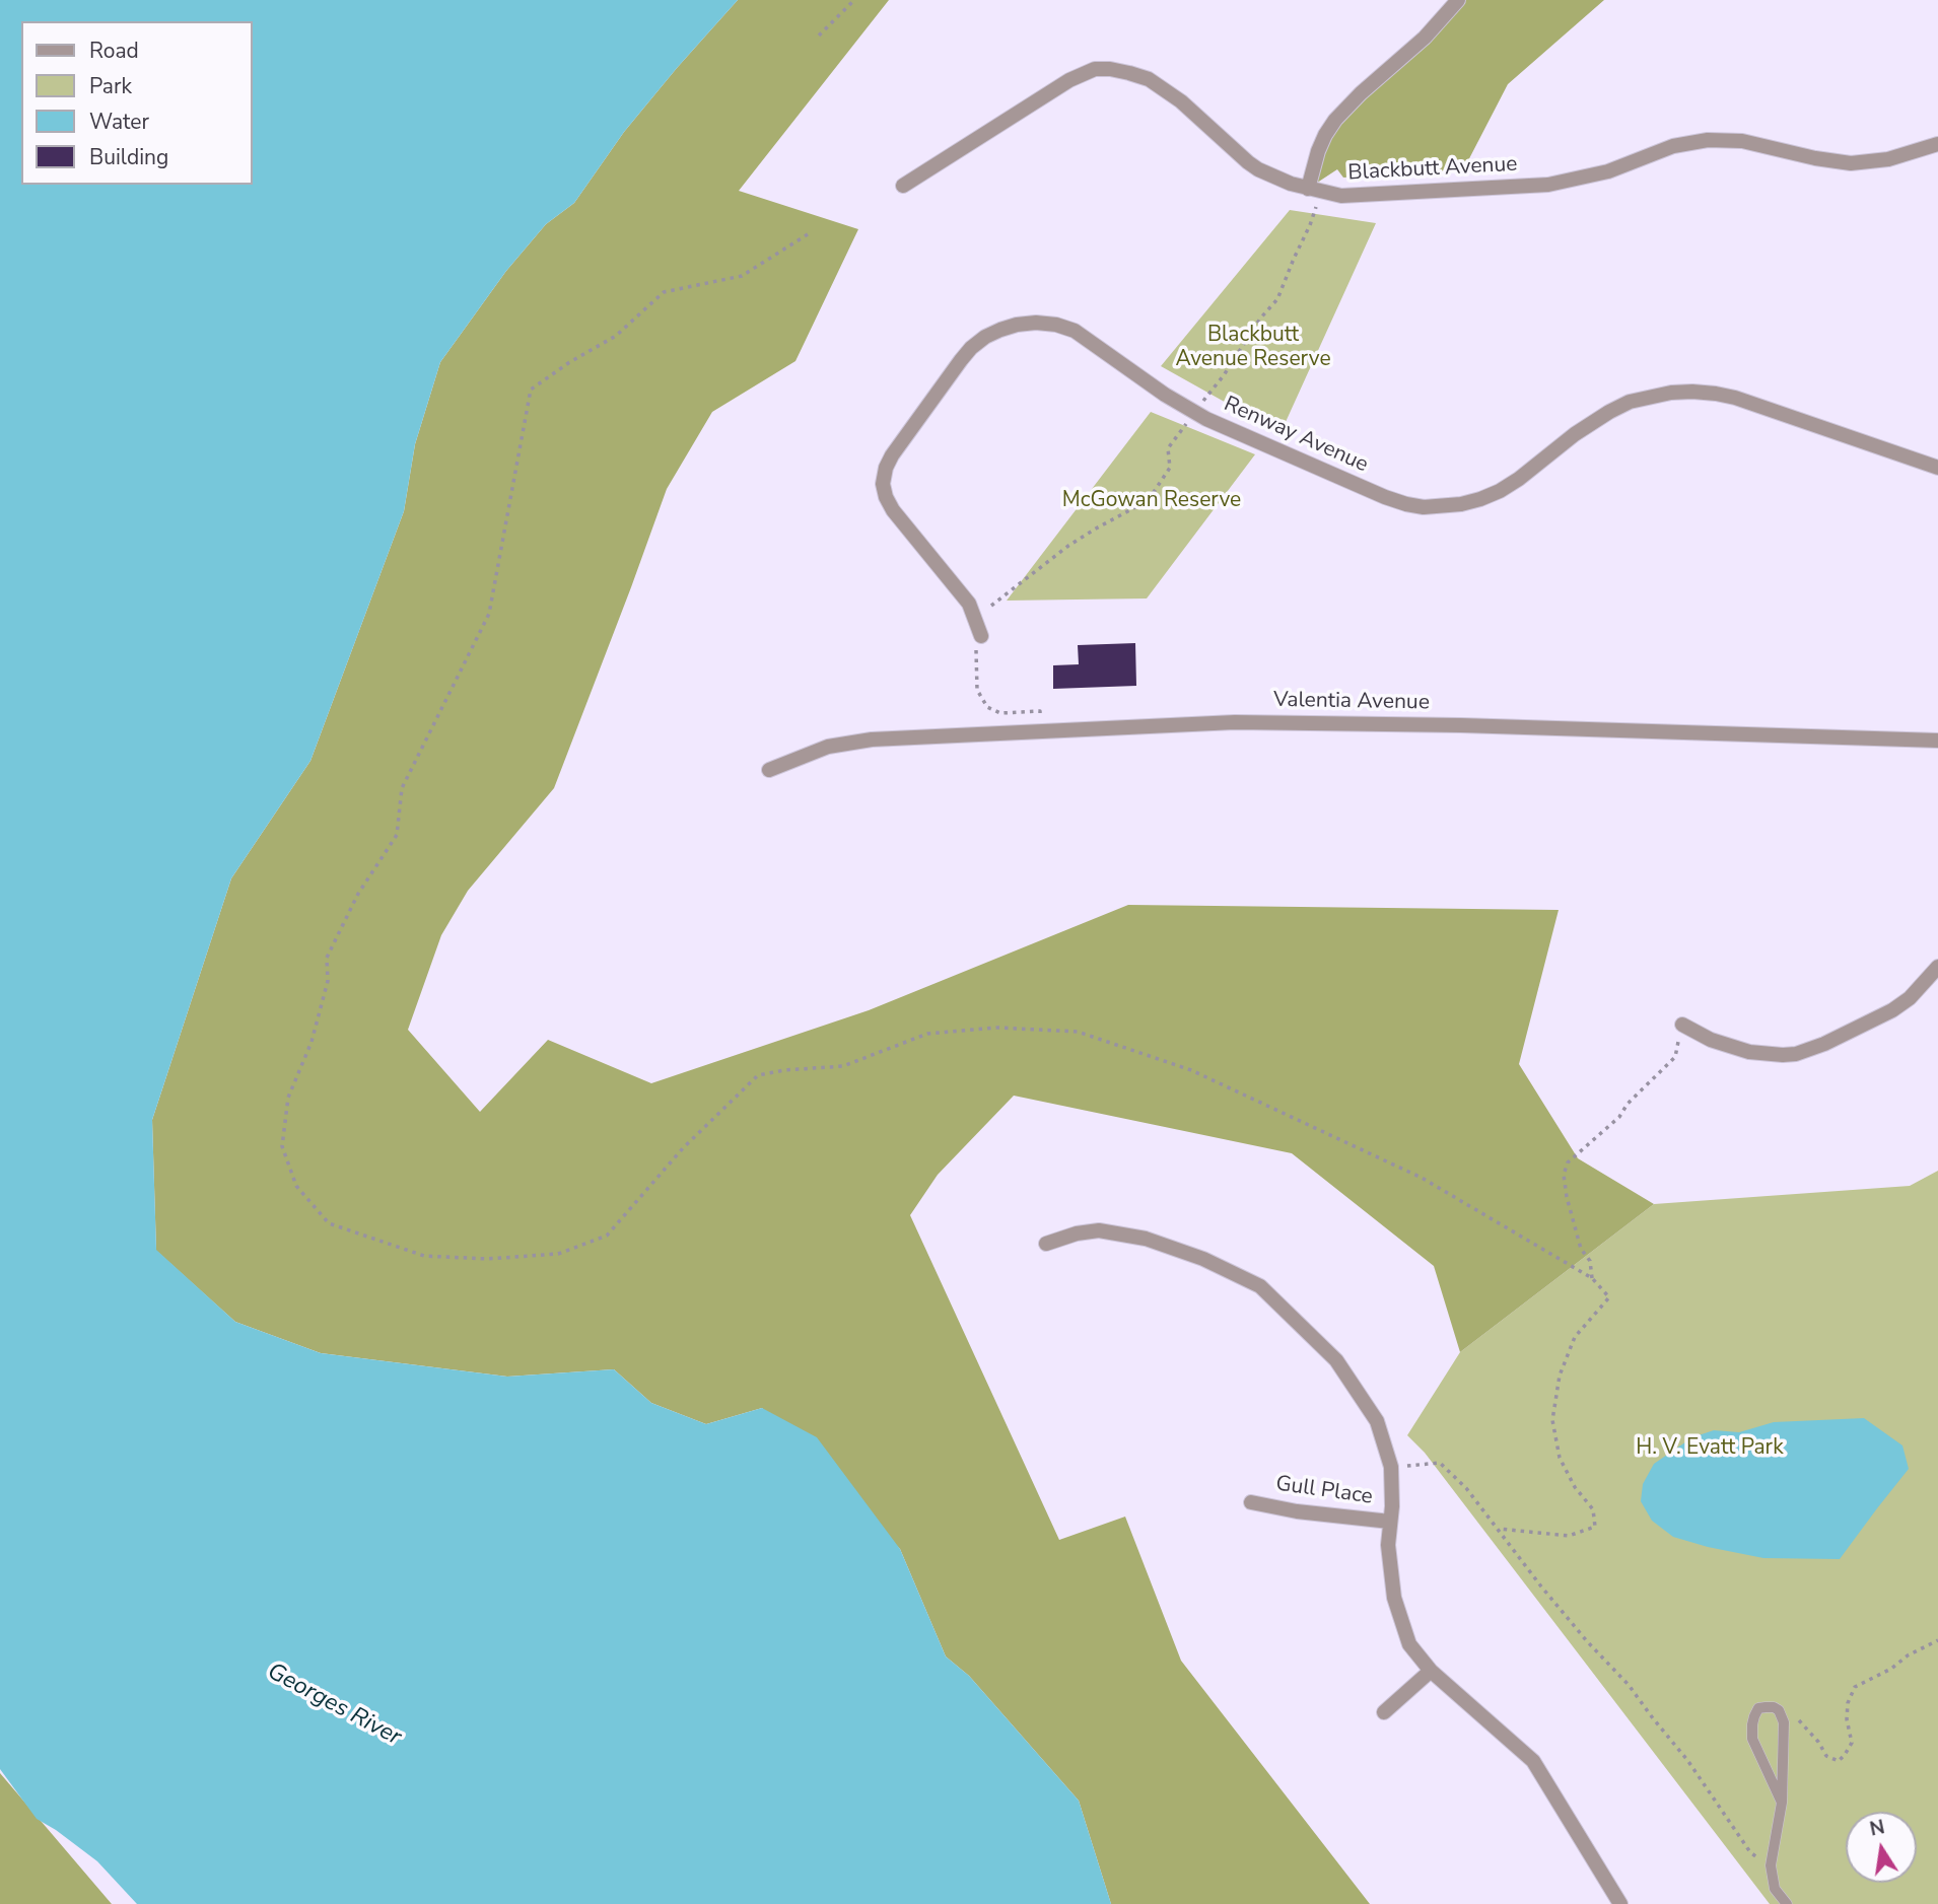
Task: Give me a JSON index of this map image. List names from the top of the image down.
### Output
{
  "streets": {
    "street": [
      "Blackbutt Avenue",
      "Renway Avenue",
      "Valentia Avenue",
      "Gull Place"
    ]
  },
  "water": ["Georges River"],
  "parks": ["Blackbutt Avenue Reserve", "McGowan Reserve", "H. V. Evatt Park"],
  "legend": [
    "Road",
    "Park",
    "Water",
    "Building"
  ],
  "north": "top"
}
